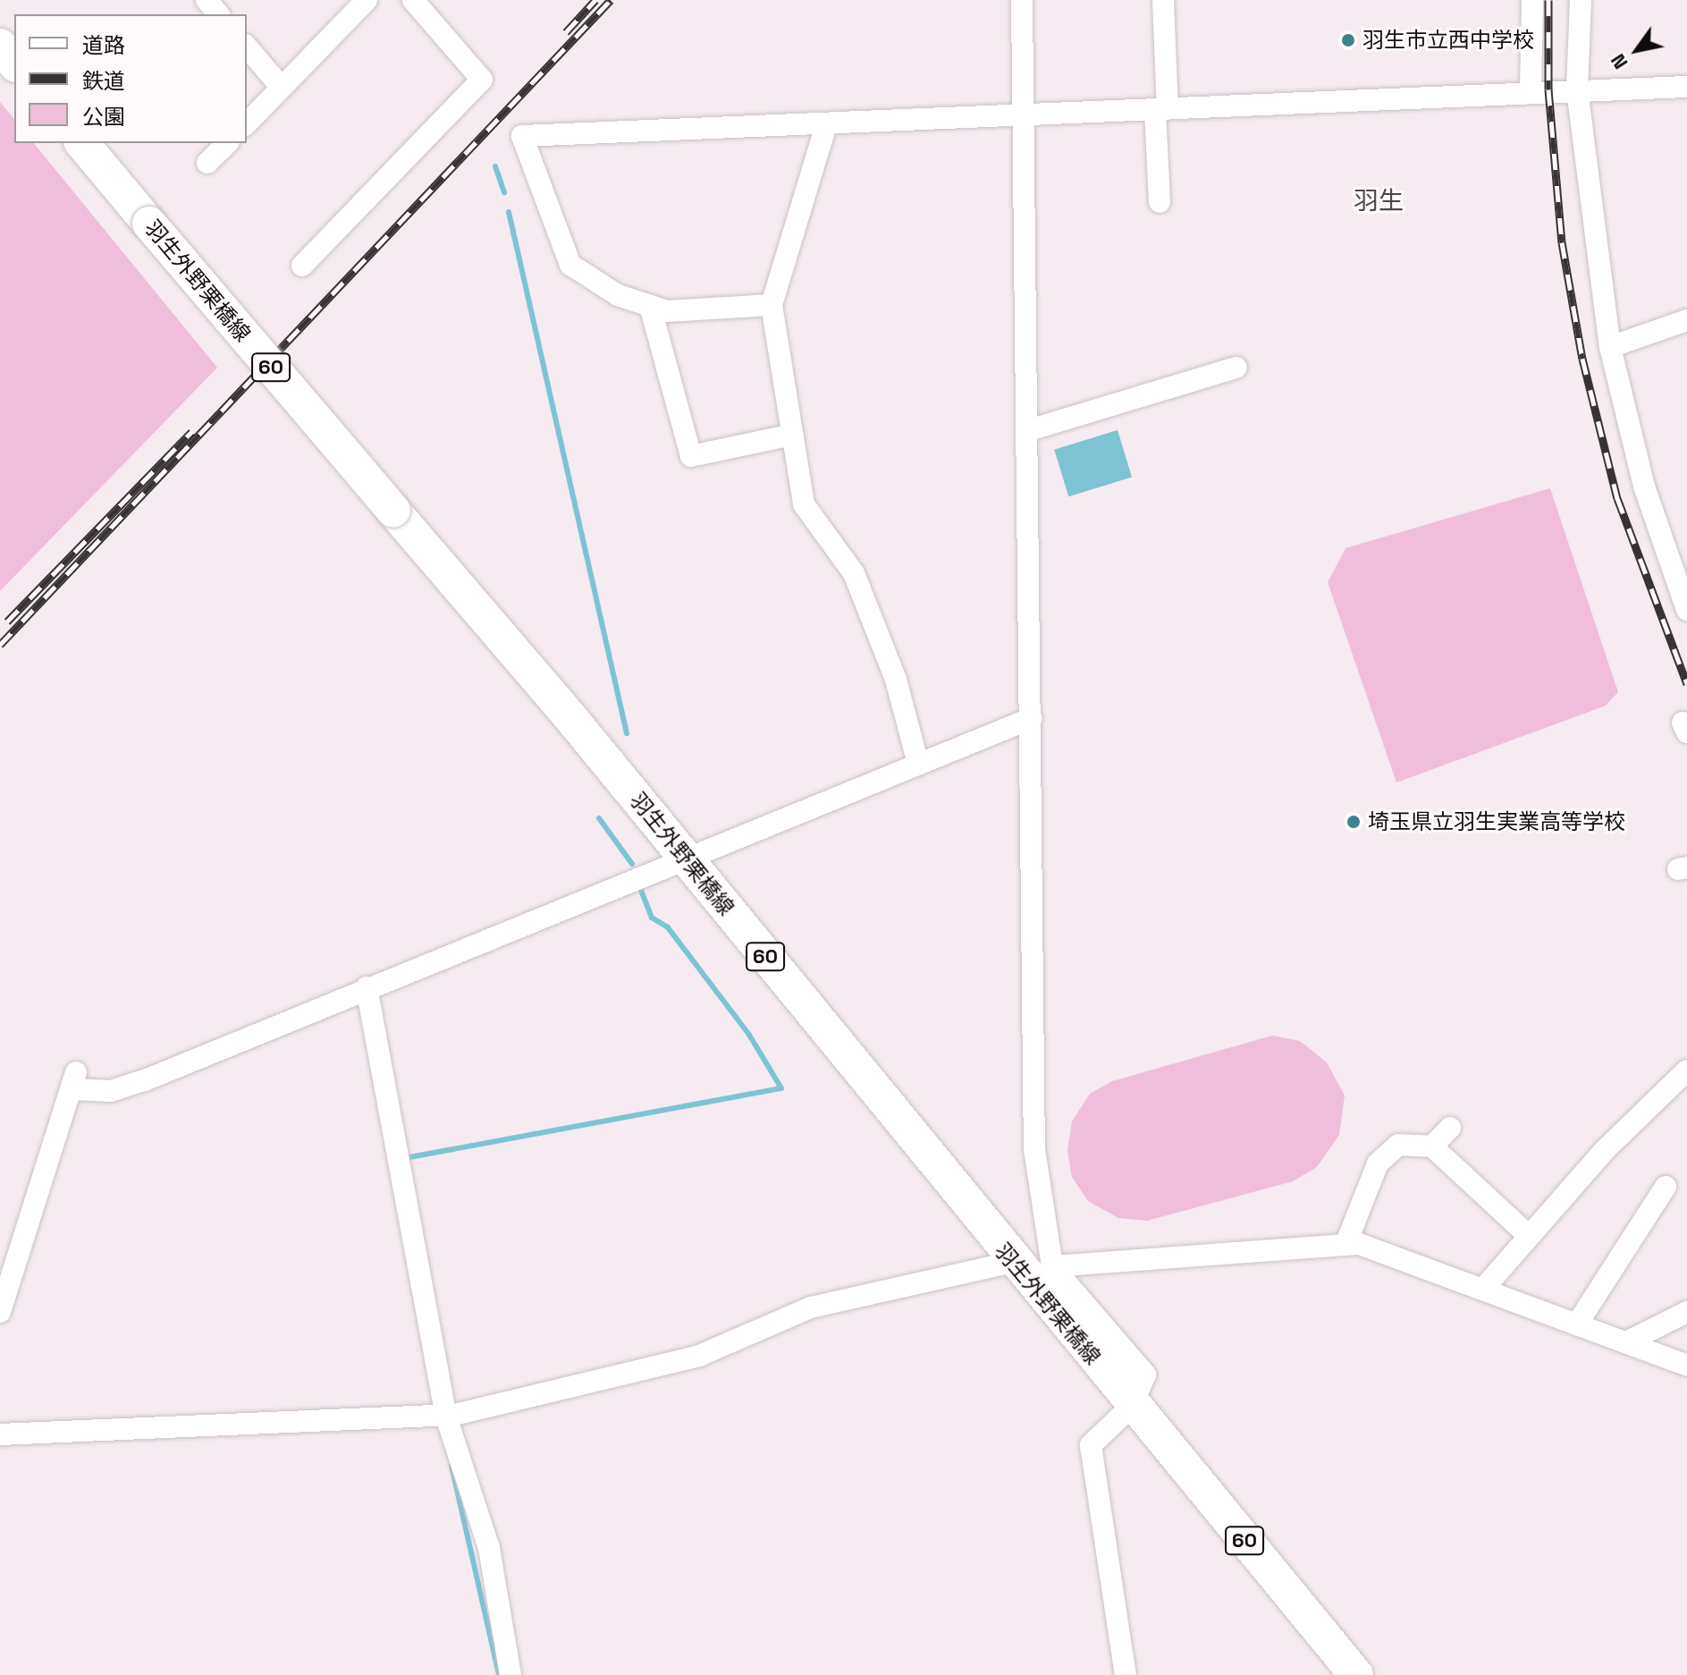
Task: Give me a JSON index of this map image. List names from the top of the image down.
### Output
{
  "streets": {
    "main road": ["羽生外野栗橋線", "60"]
  },
  "districts": ["羽生"],
  "places": ["羽生市立西中学校", "埼玉県立羽生実業高等学校"],
  "legend": ["道路", "鉄道", "公園"],
  "north": "bottom left"
}
